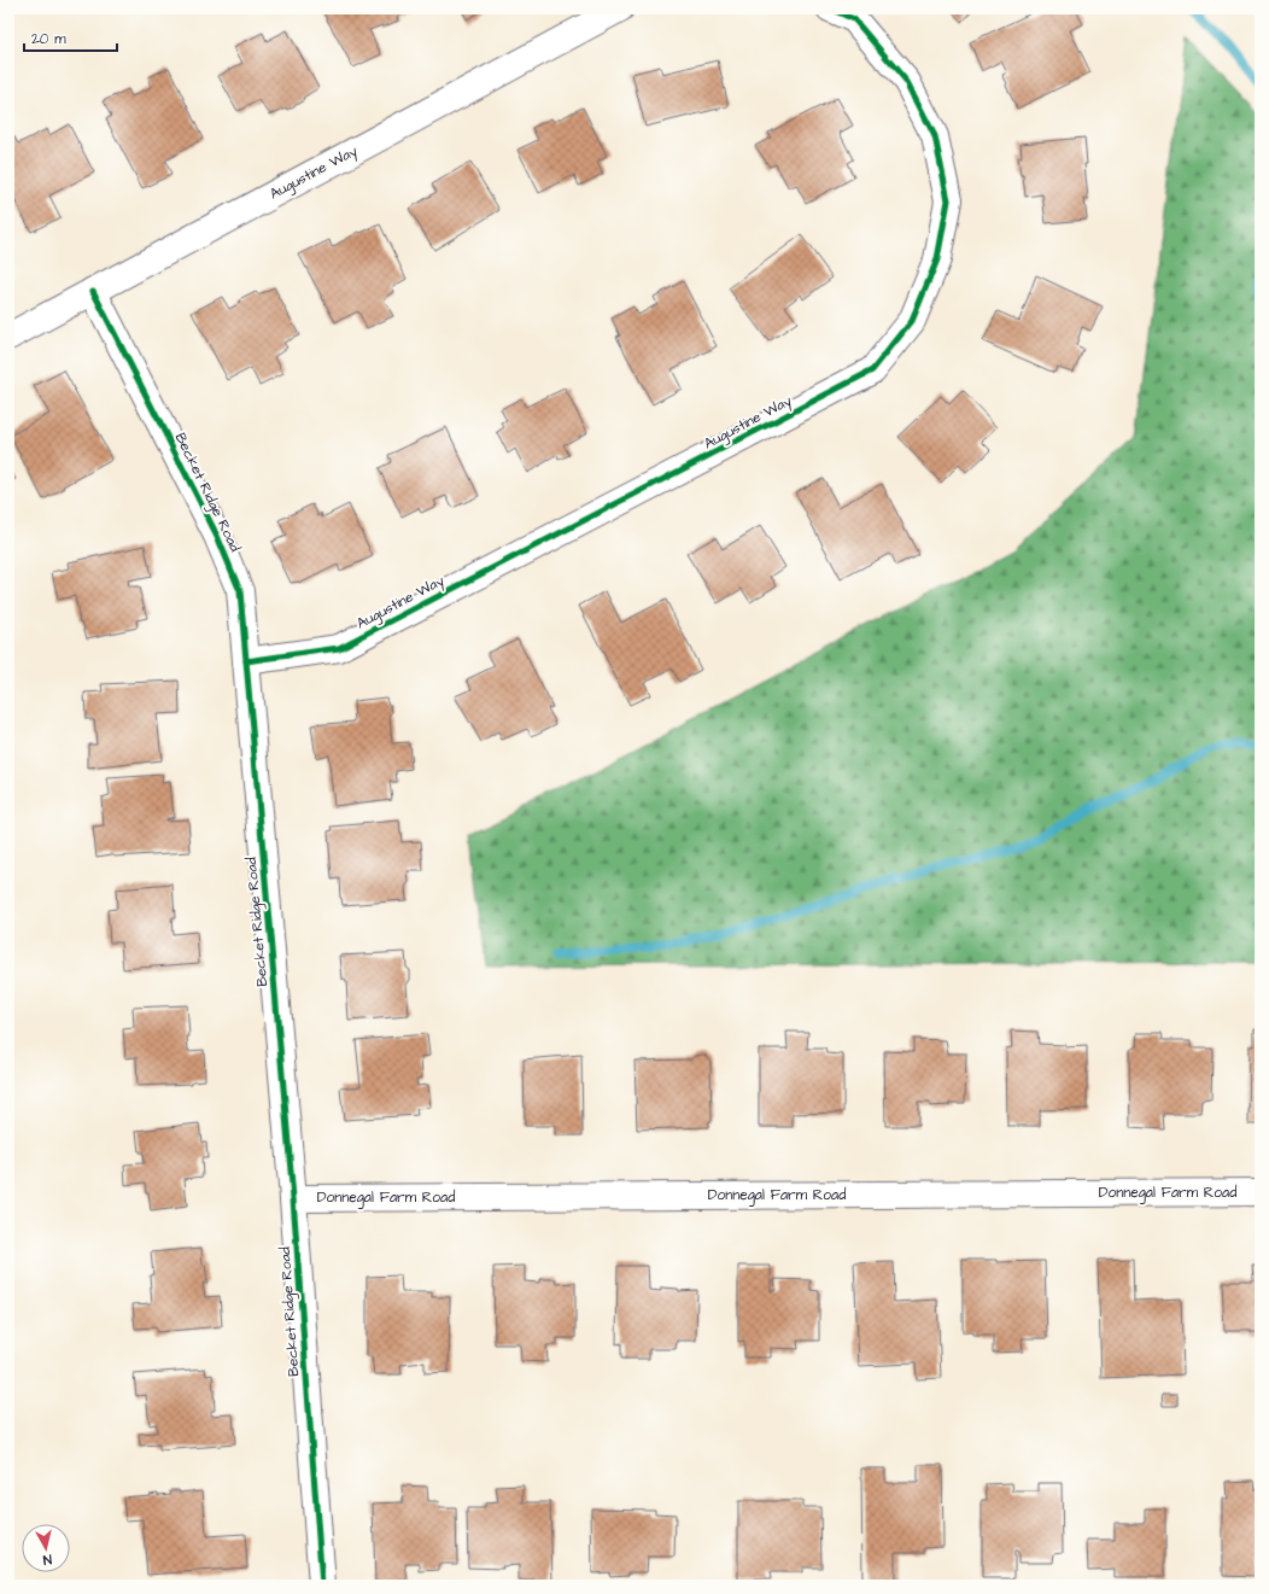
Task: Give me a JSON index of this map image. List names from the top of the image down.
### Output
{
  "streets": {
    "street": ["Augustine Way", "Becket Ridge Road", "Donnegal Farm Road"]
  },
  "crossings": [
    ["Augustine Way", "Becket Ridge Road"],
    ["Becket Ridge Road", "Donnegal Farm Road"]
  ],
  "scale_bar": "20 m",
  "north": "bottom"
}
